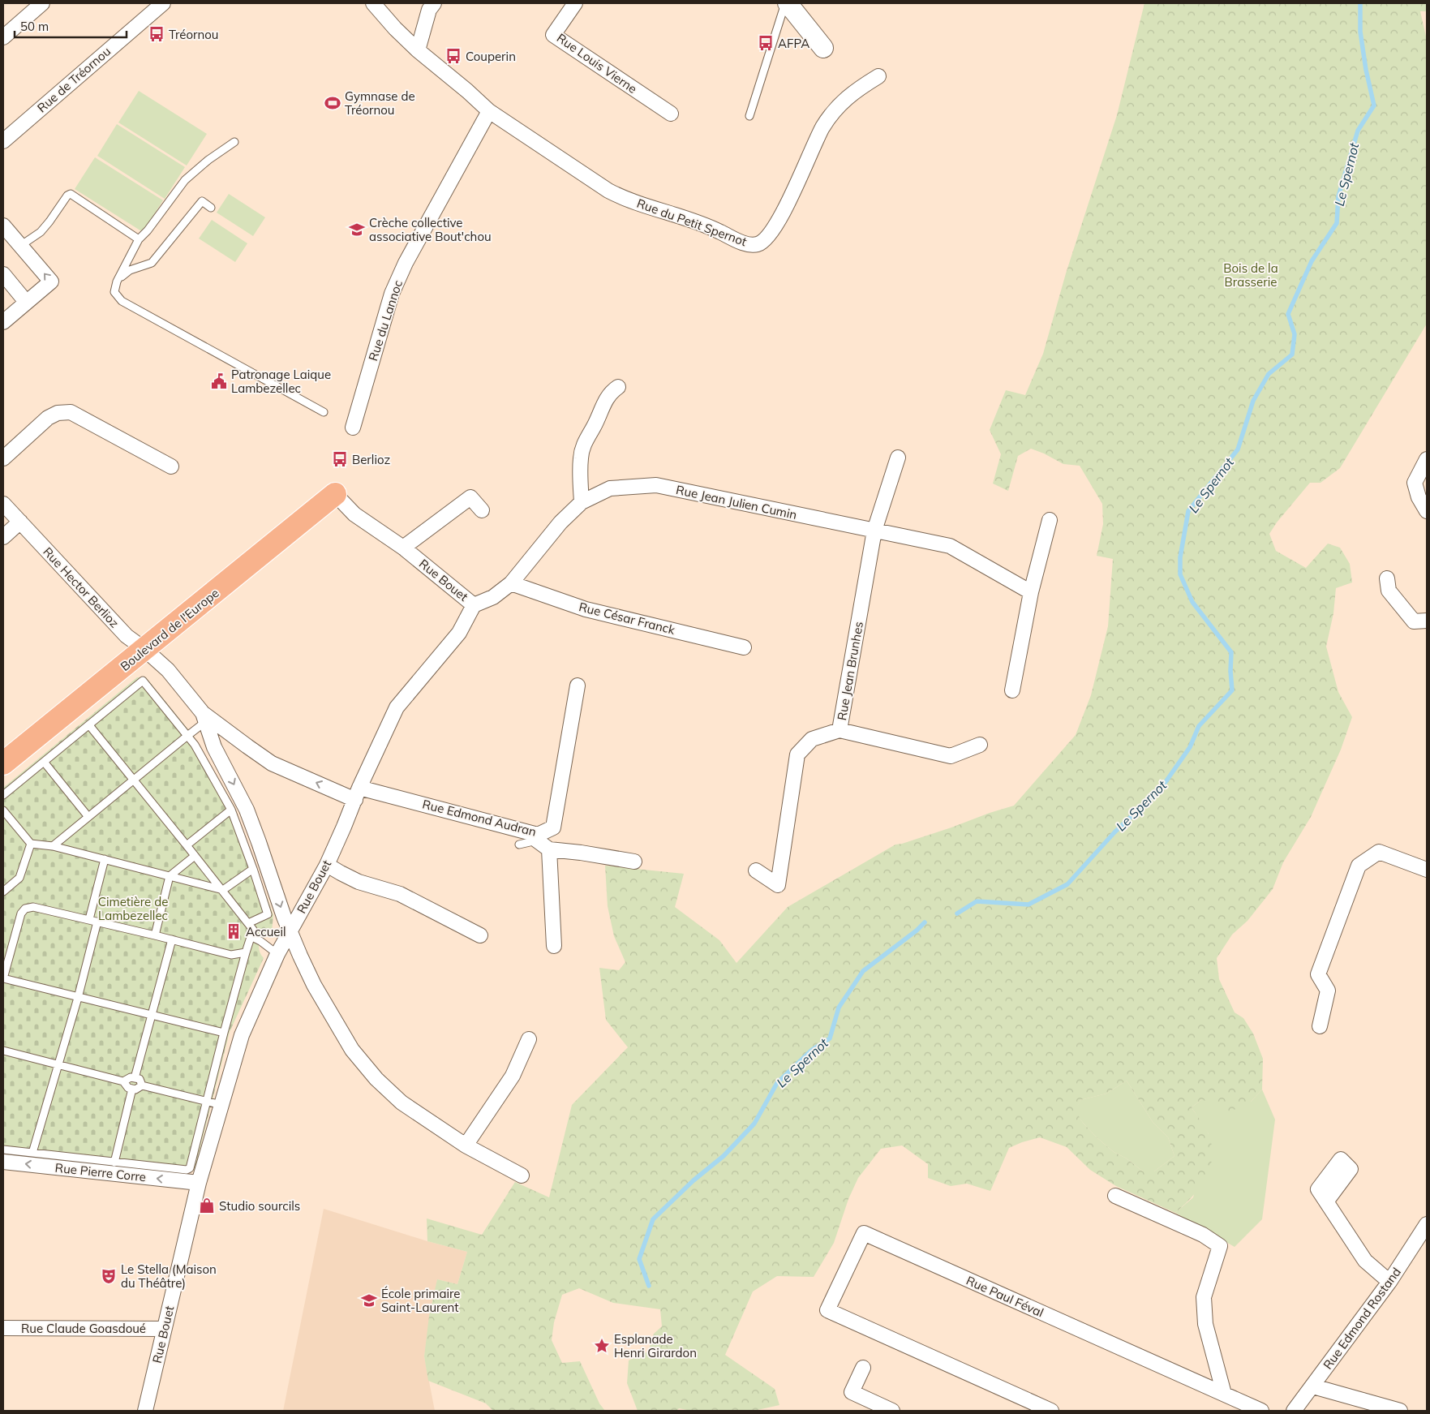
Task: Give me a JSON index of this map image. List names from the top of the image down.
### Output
{
  "streets": {
    "main road": ["Boulevard de l'Europe"],
    "street": [
      "Rue Louis Vierne",
      "Rue de Tréornou",
      "Rue du Petit Spernot",
      "Rue du Lannoc",
      "Rue Jean Julien Cumin",
      "Rue Bouet",
      "Rue Hector Berlioz",
      "Rue César Franck",
      "Rue Jean Brunhes",
      "Rue Edmond Audran",
      "Rue Pierre Corre",
      "Rue Paul Féval",
      "Rue Edmond Rostand",
      "Rue Claude Goasdoué"
    ]
  },
  "crossings": [
    ["Rue du Petit Spernot", "Rue du Lannoc"],
    ["Rue Jean Julien Cumin", "Rue Bouet"],
    ["Rue Jean Julien Cumin", "Rue César Franck"],
    ["Rue Jean Julien Cumin", "Rue Jean Brunhes"],
    ["Rue Bouet", "Boulevard de l'Europe"],
    ["Rue Bouet", "Rue Edmond Audran"],
    ["Rue Bouet", "Rue Pierre Corre"],
    ["Rue Bouet", "Rue Claude Goasdoué"],
    ["Rue Hector Berlioz", "Boulevard de l'Europe"],
    ["Rue Hector Berlioz", "Rue Edmond Audran"]
  ],
  "one_way": ["Rue Pierre Corre"],
  "water": ["Le Spernot"],
  "parks": ["Bois de la Brasserie", "Cimetière de Lambezellec"],
  "places": {
    "bus stop": [
      "Tréornou",
      "AFPA",
      "Couperin",
      "Berlioz"
    ],
    "sports": ["Gymnase de Tréornou"],
    "school or university": ["Crèche collective associative Bout'chou", "École primaire Saint-Laurent"],
    "public building": ["Patronage Laique Lambezellec"],
    "building": ["Accueil"],
    "shop": ["Studio sourcils"],
    "theatre": ["Le Stella (Maison du Théâtre)"],
    "place": ["Esplanade Henri Girardon"]
  },
  "scale_bar": "50 m"
}
